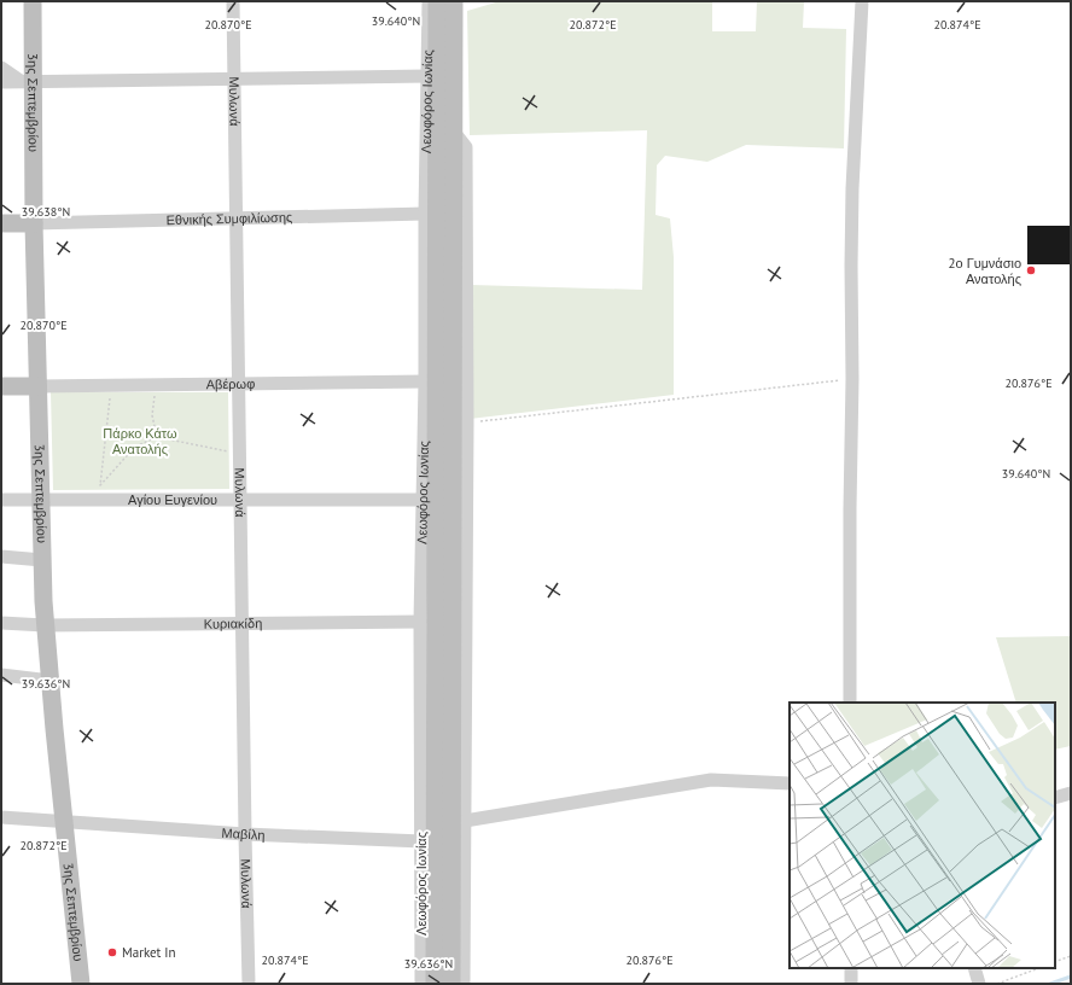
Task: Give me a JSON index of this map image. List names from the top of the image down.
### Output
{
  "streets": {
    "street": [
      "Μυλωνά",
      "Λεωφόρος Ιωνίας",
      "3ης Σεπτεμβρίου",
      "Εθνικής Συμφιλίωσης",
      "Αβέρωφ",
      "Αγίου Ευγενίου",
      "Κυριακίδη",
      "Μαβίλη"
    ]
  },
  "crossings": [
    ["Μυλωνά", "Εθνικής Συμφιλίωσης"],
    ["Μυλωνά", "Αβέρωφ"],
    ["Μυλωνά", "Αγίου Ευγενίου"],
    ["Μυλωνά", "Κυριακίδη"],
    ["Μυλωνά", "Μαβίλη"],
    ["Λεωφόρος Ιωνίας", "Εθνικής Συμφιλίωσης"],
    ["Λεωφόρος Ιωνίας", "Αβέρωφ"],
    ["Λεωφόρος Ιωνίας", "Αγίου Ευγενίου"],
    ["Λεωφόρος Ιωνίας", "Κυριακίδη"],
    ["Λεωφόρος Ιωνίας", "Μαβίλη"],
    ["3ης Σεπτεμβρίου", "Εθνικής Συμφιλίωσης"],
    ["3ης Σεπτεμβρίου", "Αβέρωφ"],
    ["3ης Σεπτεμβρίου", "Αγίου Ευγενίου"],
    ["3ης Σεπτεμβρίου", "Κυριακίδη"],
    ["3ης Σεπτεμβρίου", "Μαβίλη"]
  ],
  "parks": ["Πάρκο Κάτω Ανατολής"],
  "places": ["2ο Γυμνάσιο Ανατολής", "Market In"],
  "coordinates": [
    "39.640°N",
    "20.870°E",
    "20.872°E",
    "20.874°E",
    "39.638°N",
    "20.876°E",
    "39.636°N"
  ]
}
